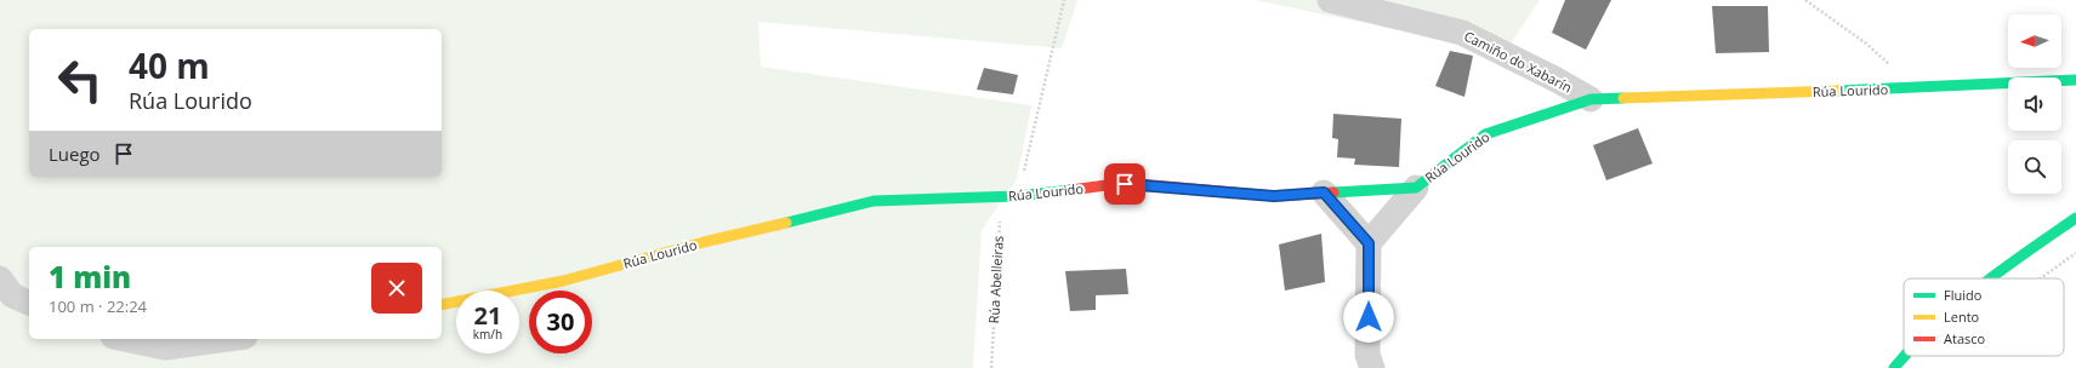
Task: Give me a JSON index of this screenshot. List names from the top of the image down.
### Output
{
  "streets": {
    "street": ["Camiño do Xabarín", "Rúa Lourido"],
    "path": ["Rúa Abelleiras"]
  },
  "crossings": [
    ["Camiño do Xabarín", "Rúa Lourido"],
    ["Rúa Lourido", "Rúa Abelleiras"]
  ],
  "legend": ["Fluido", "Lento", "Atasco"],
  "north": "left",
  "page": {
    "turn": ["40 m", "Rúa Lourido"],
    "then": "Luego",
    "heading": ["1 min", "100 m · 22:24"],
    "speed": "21 km/h",
    "limit": "30"
  }
}
